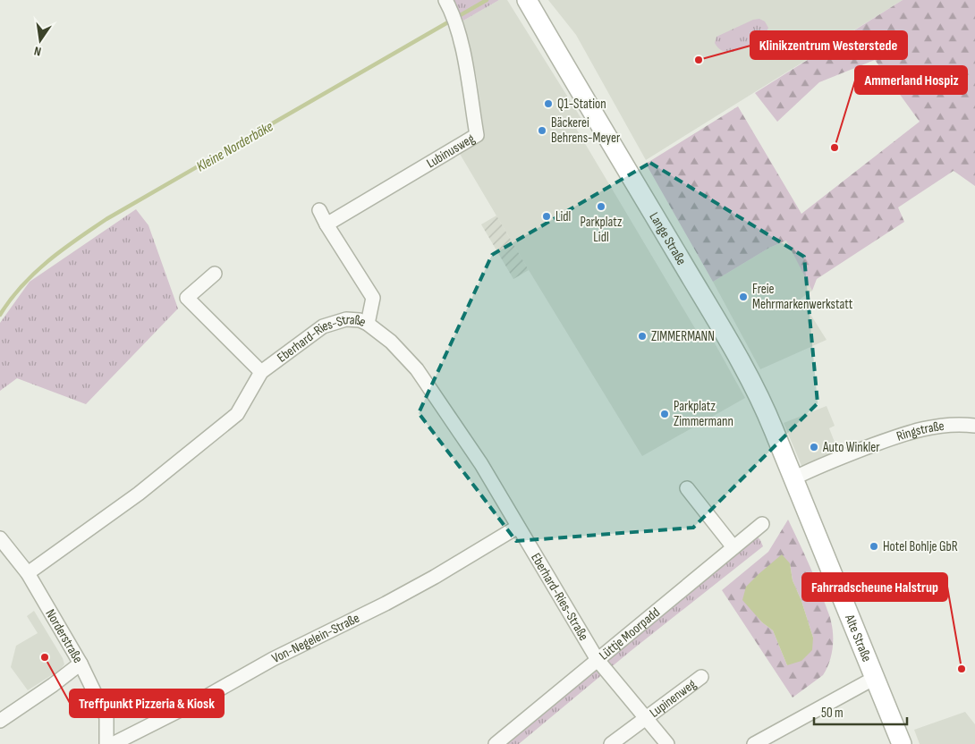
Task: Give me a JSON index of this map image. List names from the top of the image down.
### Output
{
  "streets": {
    "street": [
      "Lubinusweg",
      "Lange Straße",
      "Eberhard-Ries-Straße",
      "Ringstraße",
      "Lüttje Moorpadd",
      "Norderstraße",
      "Von-Negelein-Straße",
      "Alte Straße",
      "Lupinenweg"
    ]
  },
  "crossings": [
    ["Lange Straße", "Ringstraße"],
    ["Lange Straße", "Alte Straße"],
    ["Eberhard-Ries-Straße", "Lüttje Moorpadd"],
    ["Eberhard-Ries-Straße", "Norderstraße"],
    ["Eberhard-Ries-Straße", "Von-Negelein-Straße"],
    ["Eberhard-Ries-Straße", "Lupinenweg"],
    ["Ringstraße", "Alte Straße"],
    ["Lüttje Moorpadd", "Lupinenweg"]
  ],
  "water": ["Kleine Norderbäke"],
  "places": [
    "Klinikzentrum Westerstede",
    "Q1-Station",
    "Bäckerei Behrens-Meyer",
    "Ammerland Hospiz",
    "Parkplatz Lidl",
    "Lidl",
    "Freie Mehrmarkenwerkstatt",
    "ZIMMERMANN",
    "Parkplatz Zimmermann",
    "Auto Winkler",
    "Hotel Bohlje GbR",
    "Treffpunkt Pizzeria & Kiosk",
    "Fahrradscheune Halstrup"
  ],
  "scale_bar": "50 m",
  "north": "bottom"
}
